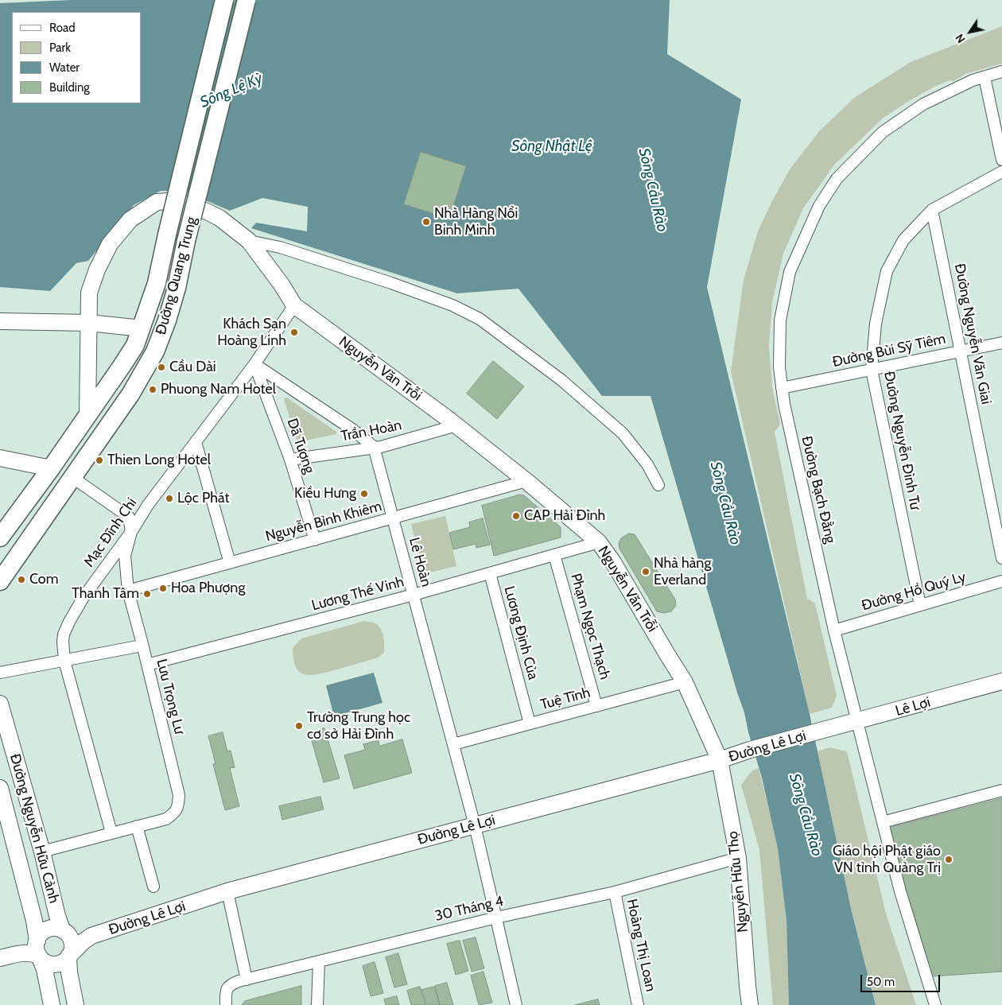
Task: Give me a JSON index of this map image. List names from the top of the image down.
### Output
{
  "streets": {
    "main road": [
      "Đường Quang Trung",
      "Nguyễn Văn Trỗi",
      "Lê Lợi",
      "Đường Lê Lợi",
      "Đường Nguyễn Hữu Cảnh",
      "Nguyễn Hữu Thọ"
    ],
    "street": [
      "Đường Nguyễn Văn Giai",
      "Đường Bùi Sỹ Tiêm",
      "Trần Hoàn",
      "Đường Nguyễn Đình Tư",
      "Dã Tượng",
      "Đường Bạch Đằng",
      "Nguyễn Bỉnh Khiêm",
      "Mạc Đĩnh Chi",
      "Lê Hoàn",
      "Đường Hồ Quý Ly",
      "Lương Thế Vinh",
      "Phạm Ngọc Thạch",
      "Lương Định Của",
      "Lưu Trọng Lư",
      "Tuệ Tĩnh",
      "30 Tháng 4",
      "Hoàng Thị Loan"
    ]
  },
  "crossings": [
    ["Đường Quang Trung", "Nguyễn Văn Trỗi"],
    ["Đường Nguyễn Văn Giai", "Đường Bùi Sỹ Tiêm"],
    ["Đường Nguyễn Văn Giai", "Đường Nguyễn Đình Tư"],
    ["Đường Bùi Sỹ Tiêm", "Đường Nguyễn Đình Tư"],
    ["Đường Bùi Sỹ Tiêm", "Đường Bạch Đằng"],
    ["Nguyễn Văn Trỗi", "Trần Hoàn"],
    ["Nguyễn Văn Trỗi", "Nguyễn Bỉnh Khiêm"],
    ["Nguyễn Văn Trỗi", "Mạc Đĩnh Chi"],
    ["Nguyễn Văn Trỗi", "Lương Thế Vinh"],
    ["Nguyễn Văn Trỗi", "Tuệ Tĩnh"],
    ["Nguyễn Văn Trỗi", "Đường Lê Lợi"],
    ["Nguyễn Văn Trỗi", "Nguyễn Hữu Thọ"],
    ["Trần Hoàn", "Dã Tượng"],
    ["Trần Hoàn", "Lê Hoàn"],
    ["Đường Nguyễn Đình Tư", "Đường Hồ Quý Ly"],
    ["Dã Tượng", "Nguyễn Bỉnh Khiêm"],
    ["Dã Tượng", "Mạc Đĩnh Chi"],
    ["Đường Bạch Đằng", "Đường Hồ Quý Ly"],
    ["Đường Bạch Đằng", "Lê Lợi"],
    ["Nguyễn Bỉnh Khiêm", "Lê Hoàn"],
    ["Nguyễn Bỉnh Khiêm", "Lưu Trọng Lư"],
    ["Mạc Đĩnh Chi", "Lưu Trọng Lư"],
    ["Lê Hoàn", "Lương Thế Vinh"],
    ["Lê Hoàn", "Tuệ Tĩnh"],
    ["Lê Hoàn", "Đường Lê Lợi"],
    ["Lê Hoàn", "30 Tháng 4"],
    ["Lương Thế Vinh", "Phạm Ngọc Thạch"],
    ["Lương Thế Vinh", "Lương Định Của"],
    ["Lương Thế Vinh", "Lưu Trọng Lư"],
    ["Phạm Ngọc Thạch", "Tuệ Tĩnh"],
    ["Lương Định Của", "Tuệ Tĩnh"],
    ["Lưu Trọng Lư", "Đường Nguyễn Hữu Cảnh"],
    ["Lê Lợi", "Đường Lê Lợi"],
    ["Đường Lê Lợi", "Đường Nguyễn Hữu Cảnh"],
    ["Đường Lê Lợi", "Nguyễn Hữu Thọ"],
    ["Nguyễn Hữu Thọ", "30 Tháng 4"],
    ["30 Tháng 4", "Hoàng Thị Loan"]
  ],
  "water": ["Sông Lệ Kỳ", "Sông Nhật Lệ", "Sông Cầu Rào"],
  "places": [
    "Nhà Hàng Nổi Binh Minh",
    "Khách Sạn Hoàng Linh",
    "Cầu Dài",
    "Phuong Nam Hotel",
    "Thien Long Hotel",
    "Kiều Hưng",
    "Lộc Phát",
    "CAP Hải Đình",
    "Nhà hàng Everland",
    "Com",
    "Hoa Phượng",
    "Thanh Tâm",
    "Trường Trung học cơ sở Hải Đình",
    "Giáo hội Phật giáo VN tỉnh Quảng Trị"
  ],
  "legend": [
    "Road",
    "Park",
    "Water",
    "Building"
  ],
  "scale_bar": "50 m",
  "north": "bottom left"
}
